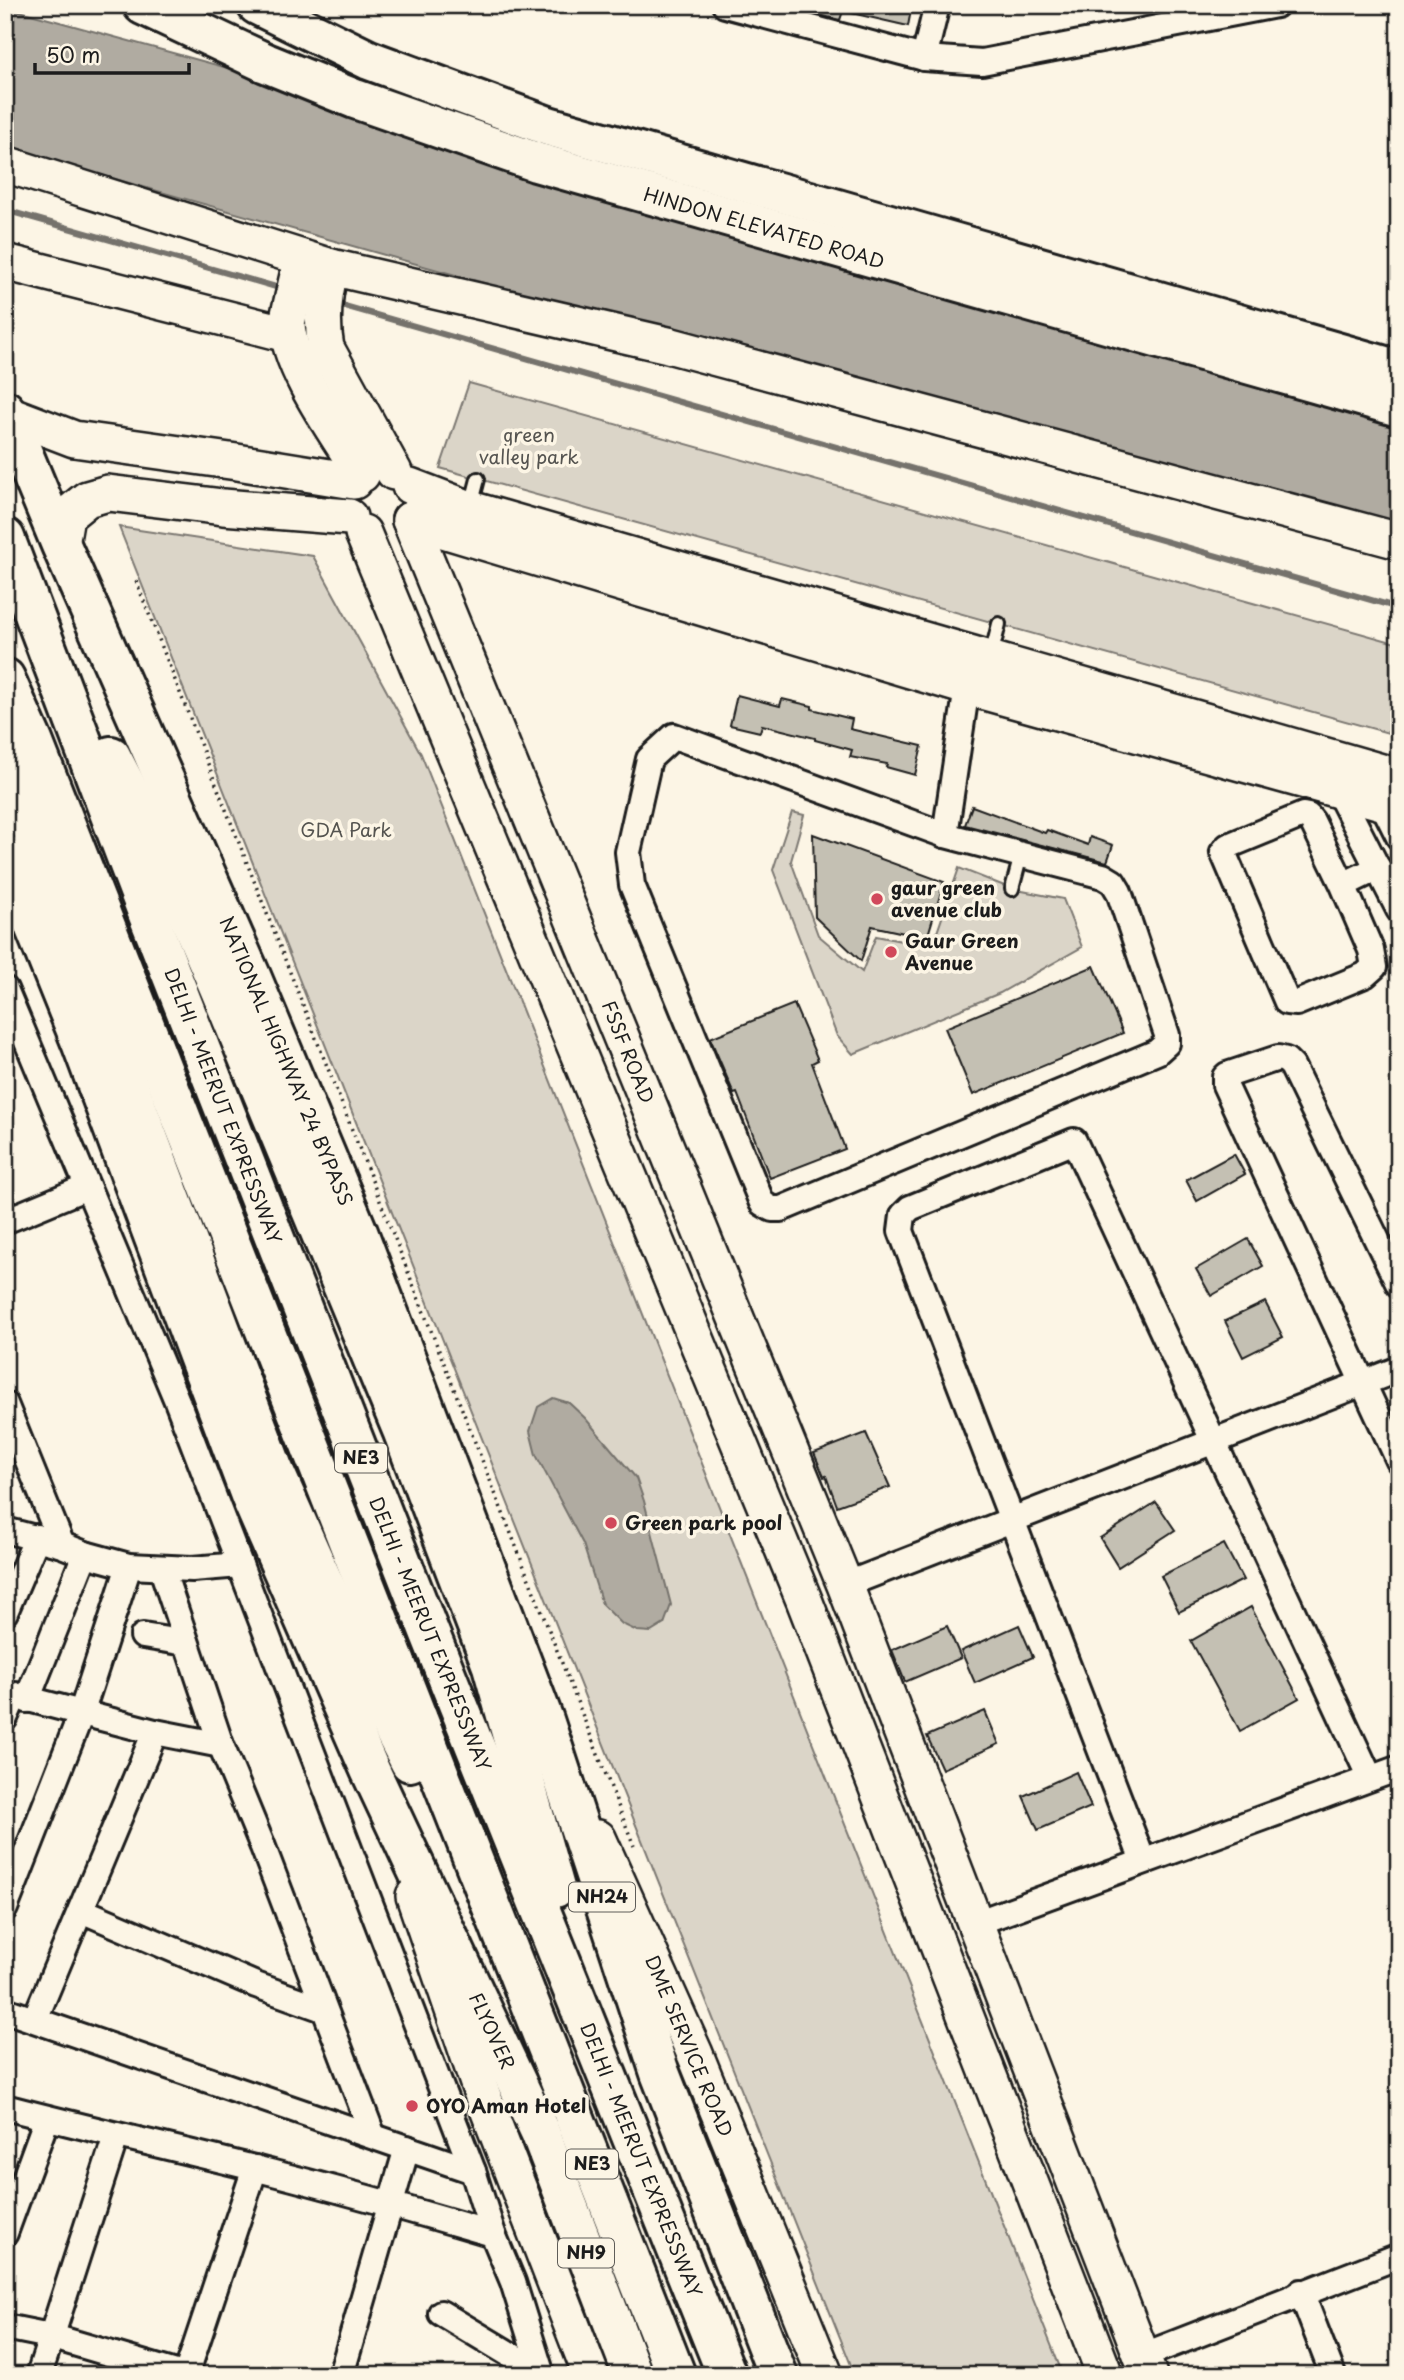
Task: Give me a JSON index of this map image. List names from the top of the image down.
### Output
{
  "streets": {
    "highway": [
      "HINDON ELEVATED ROAD",
      "NATIONAL HIGHWAY 24 BYPASS",
      "DELHI - MEERUT EXPRESSWAY",
      "NE3",
      "NH24",
      "FLYOVER",
      "NH9"
    ],
    "street": ["FSSF ROAD", "DME SERVICE ROAD"]
  },
  "crossings": [
    ["NATIONAL HIGHWAY 24 BYPASS", "NH24"],
    ["NATIONAL HIGHWAY 24 BYPASS", "DME SERVICE ROAD"],
    ["NH24", "DME SERVICE ROAD"]
  ],
  "parks": ["green valley park", "GDA Park"],
  "places": [
    "gaur green avenue club",
    "Gaur Green Avenue",
    "Green park pool",
    "OYO Aman Hotel"
  ],
  "scale_bar": "50 m"
}
